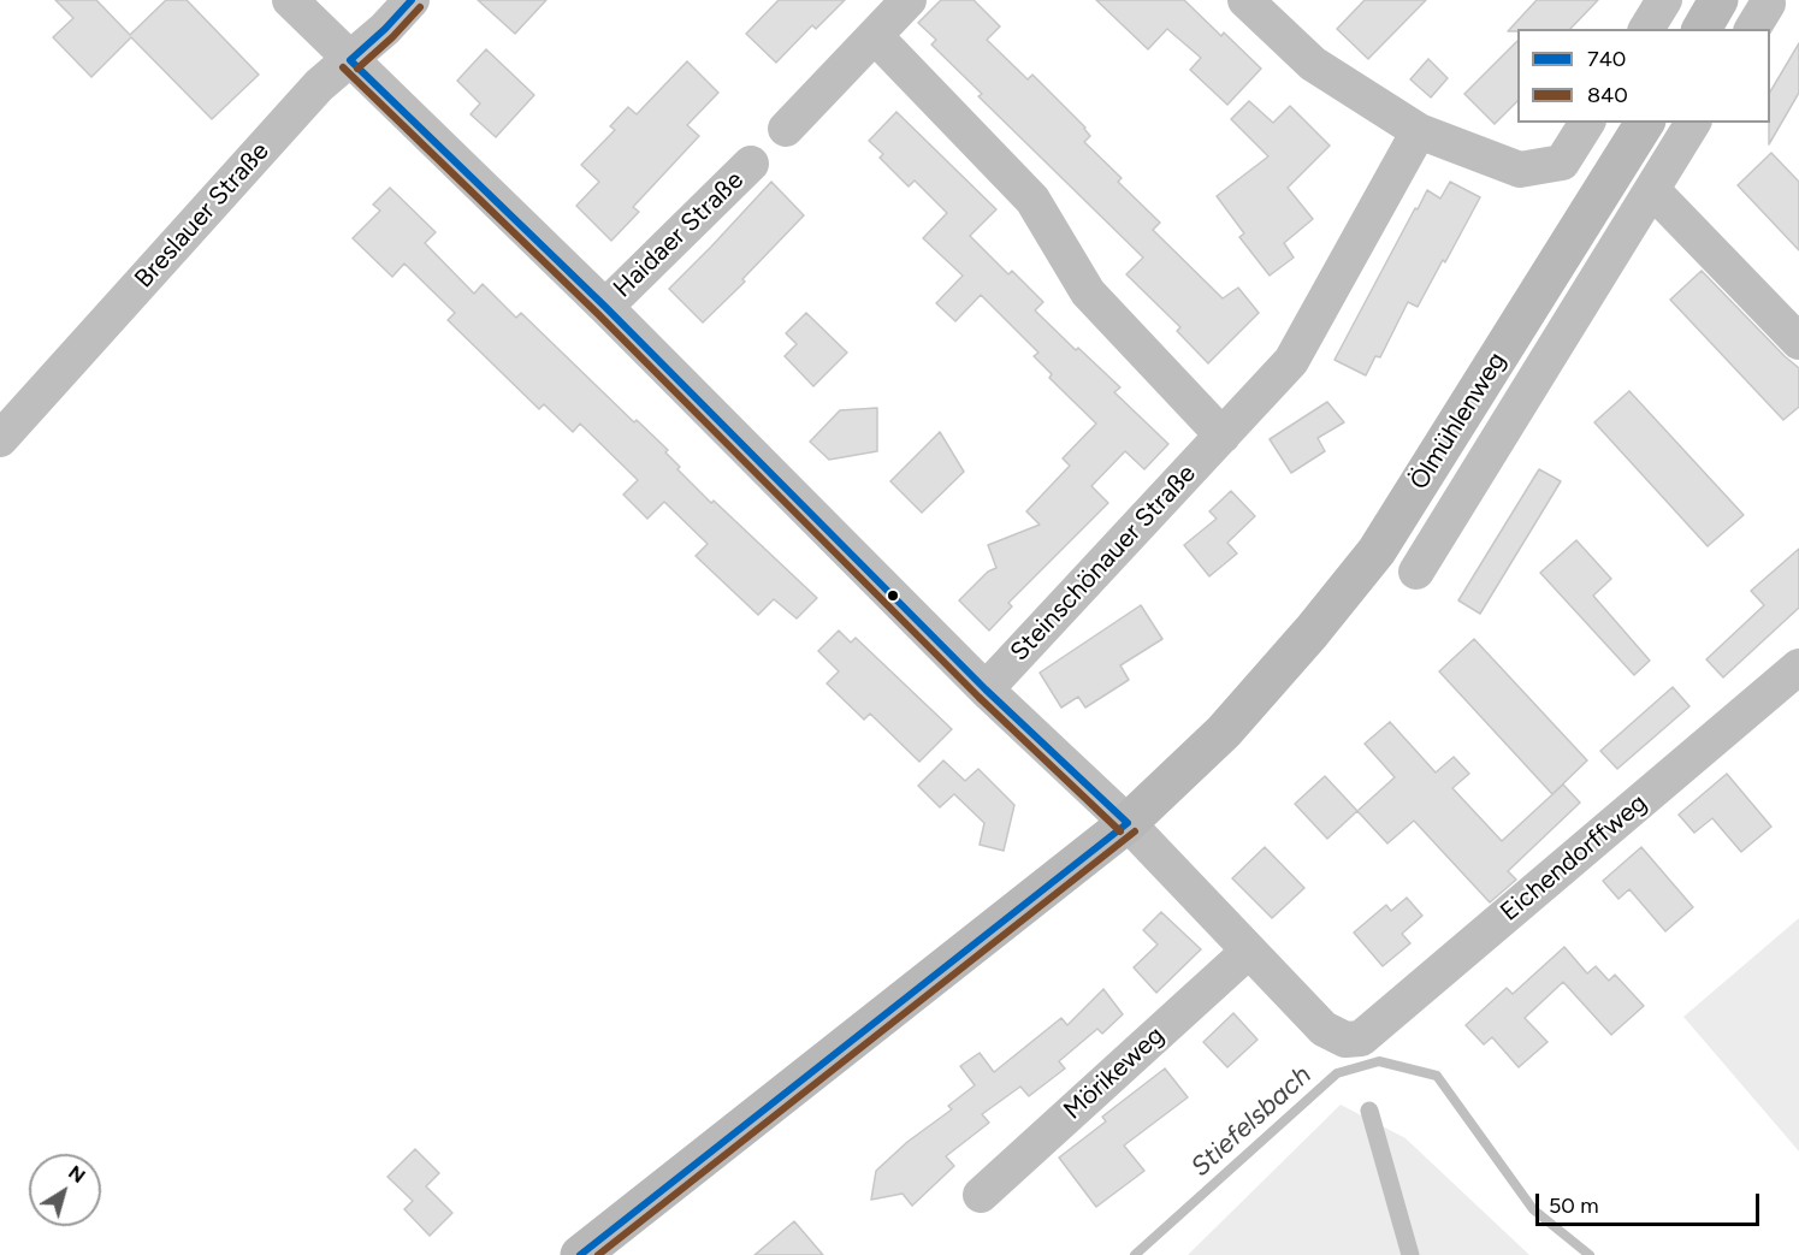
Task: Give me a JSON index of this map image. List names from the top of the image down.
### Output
{
  "streets": {
    "main road": ["Ölmühlenweg"],
    "street": [
      "Breslauer Straße",
      "Haidaer Straße",
      "Steinschönauer Straße",
      "Eichendorffweg",
      "Mörikeweg"
    ]
  },
  "crossings": [
    ["Eichendorffweg", "Mörikeweg"]
  ],
  "water": ["Stiefelsbach"],
  "lines": ["transit line 740", "transit line 840"],
  "legend": ["740", "840"],
  "scale_bar": "50 m",
  "north": "top right"
}
